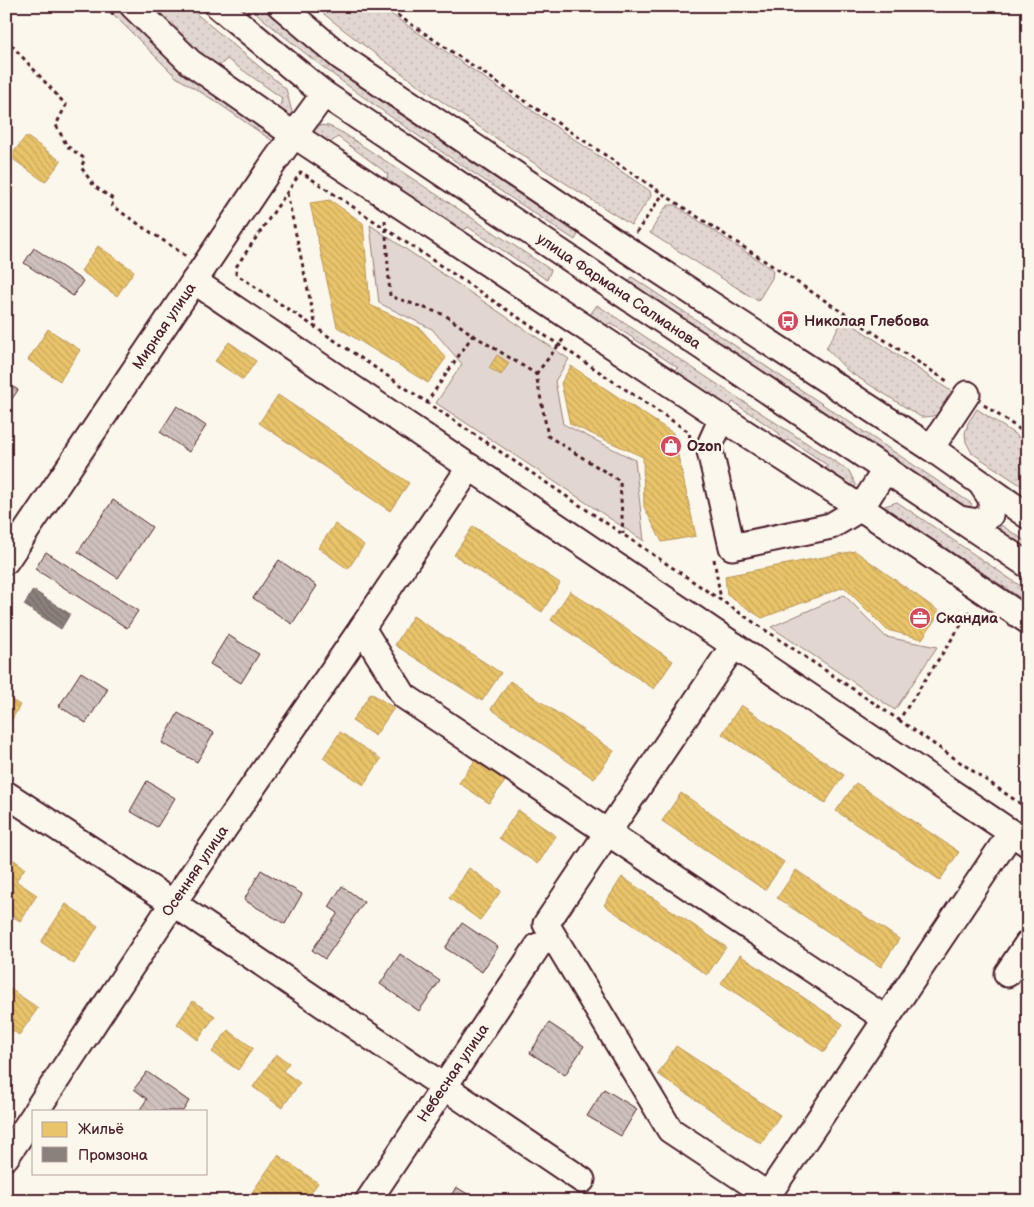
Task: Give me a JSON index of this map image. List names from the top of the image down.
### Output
{
  "streets": {
    "street": [
      "улица Фармана Салманова",
      "Мирная улица",
      "Осенняя улица",
      "Небесная улица"
    ]
  },
  "crossings": [
    ["улица Фармана Салманова", "Мирная улица"]
  ],
  "places": {
    "bus stop": ["Николая Глебова"],
    "shop": ["Ozon"],
    "office": ["Скандиа"]
  },
  "legend": ["Жильё", "Промзона"]
}
